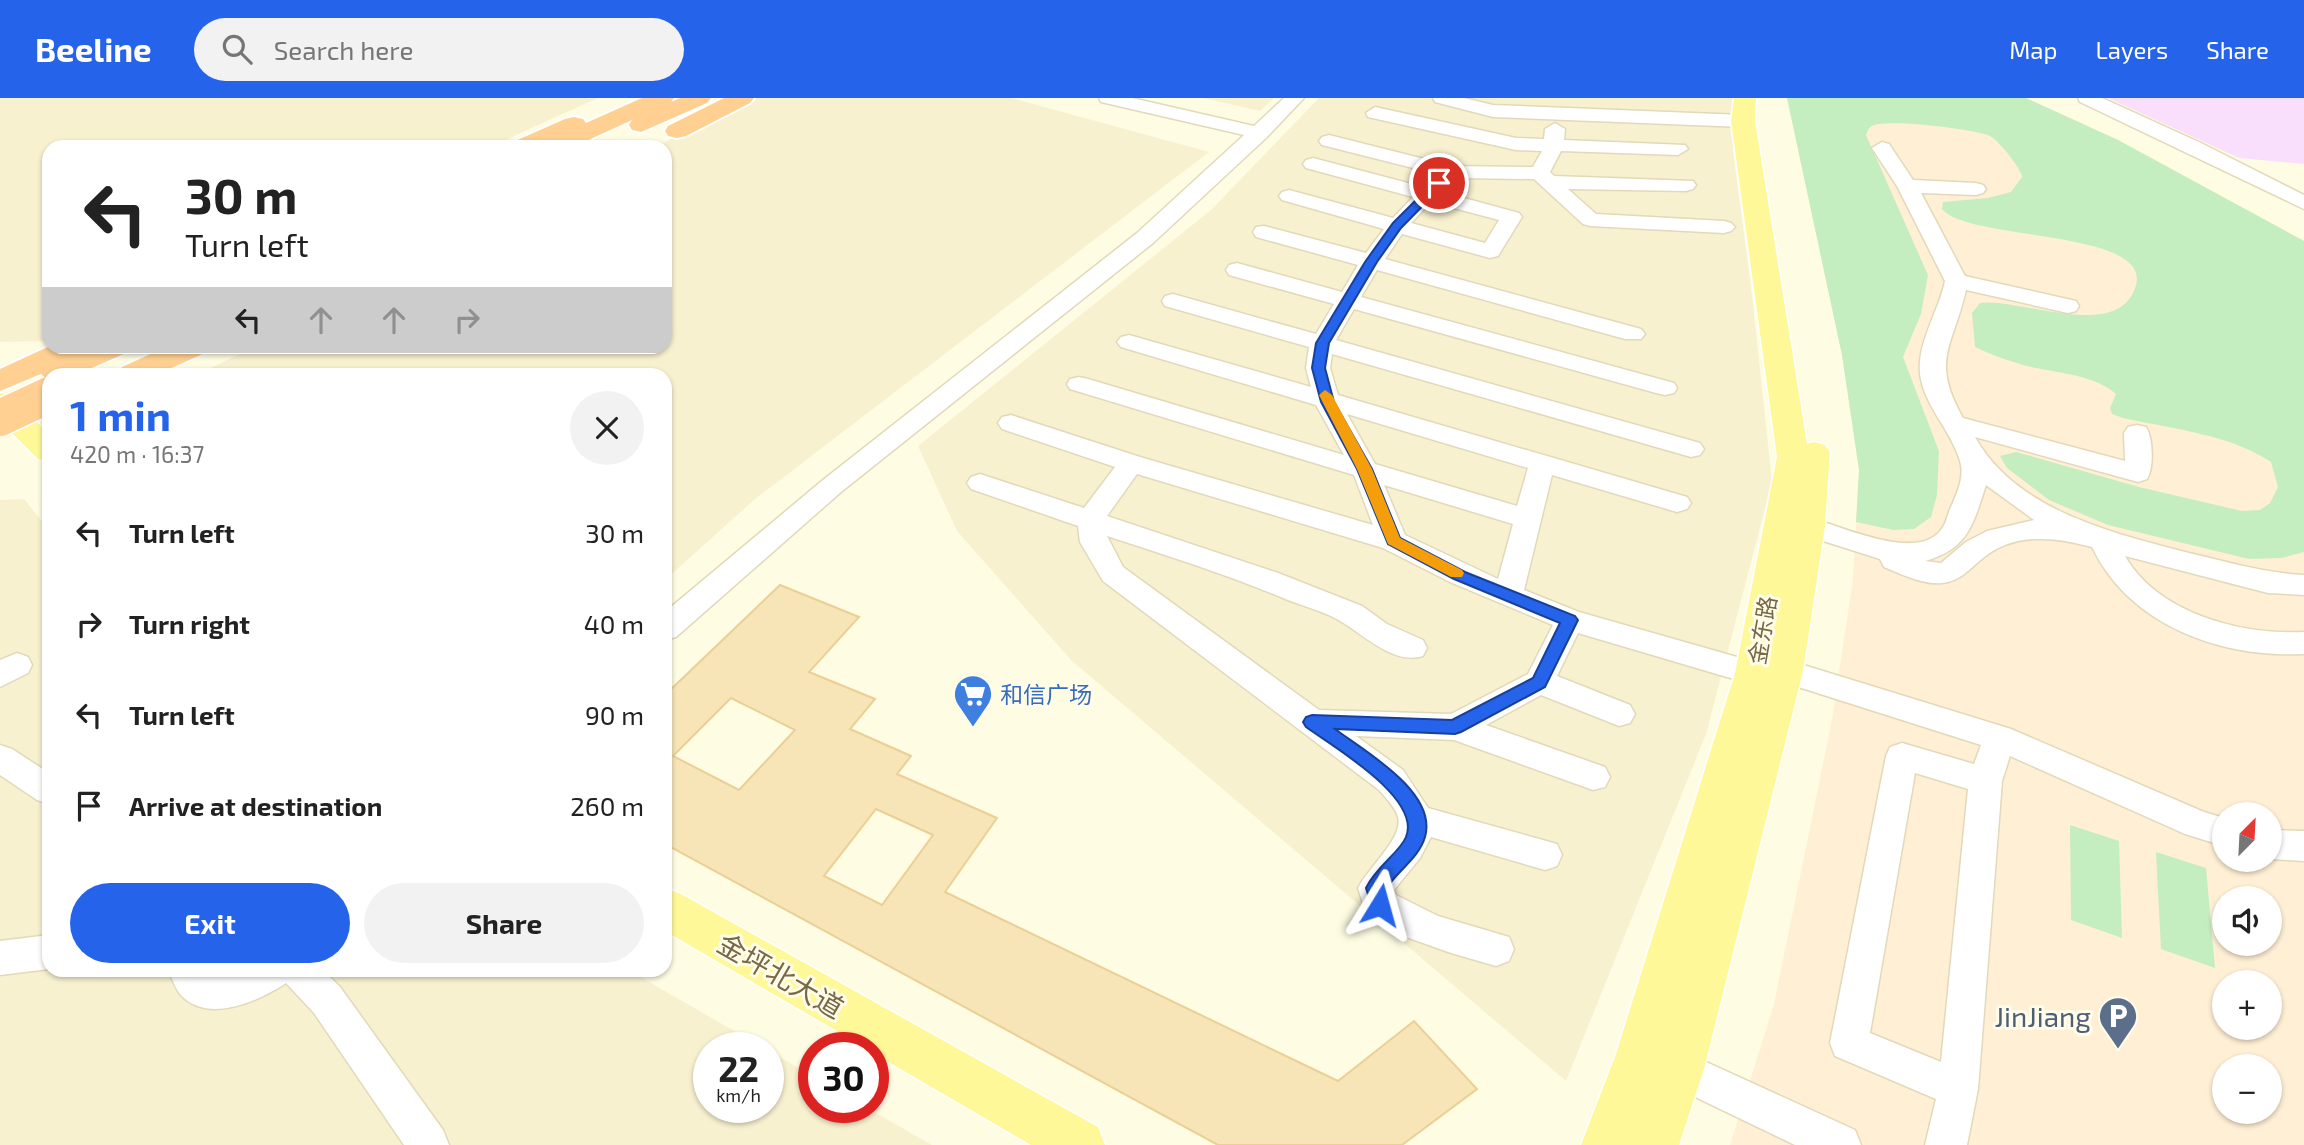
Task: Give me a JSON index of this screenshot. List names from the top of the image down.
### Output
{
  "streets": {
    "main road": ["金东路", "金坪北大道"]
  },
  "places": {
    "supermarket": ["和信广场"],
    "parking": ["JinJiang"]
  },
  "north": "top right",
  "page": {
    "header": "Beeline",
    "search": "Search here",
    "nav": ["Map", "Layers", "Share"],
    "turn": ["30 m", "Turn left"],
    "heading": ["1 min", "420 m · 16:37"],
    "list": [
      {
        "name": "Turn left",
        "value": "30 m"
      },
      {
        "name": "Turn right",
        "value": "40 m"
      },
      {
        "name": "Turn left",
        "value": "90 m"
      },
      {
        "name": "Arrive at destination",
        "value": "260 m"
      }
    ],
    "map_buttons": ["+", "−"],
    "buttons": ["Exit", "Share"],
    "speed": "22 km/h",
    "limit": "30"
  }
}
